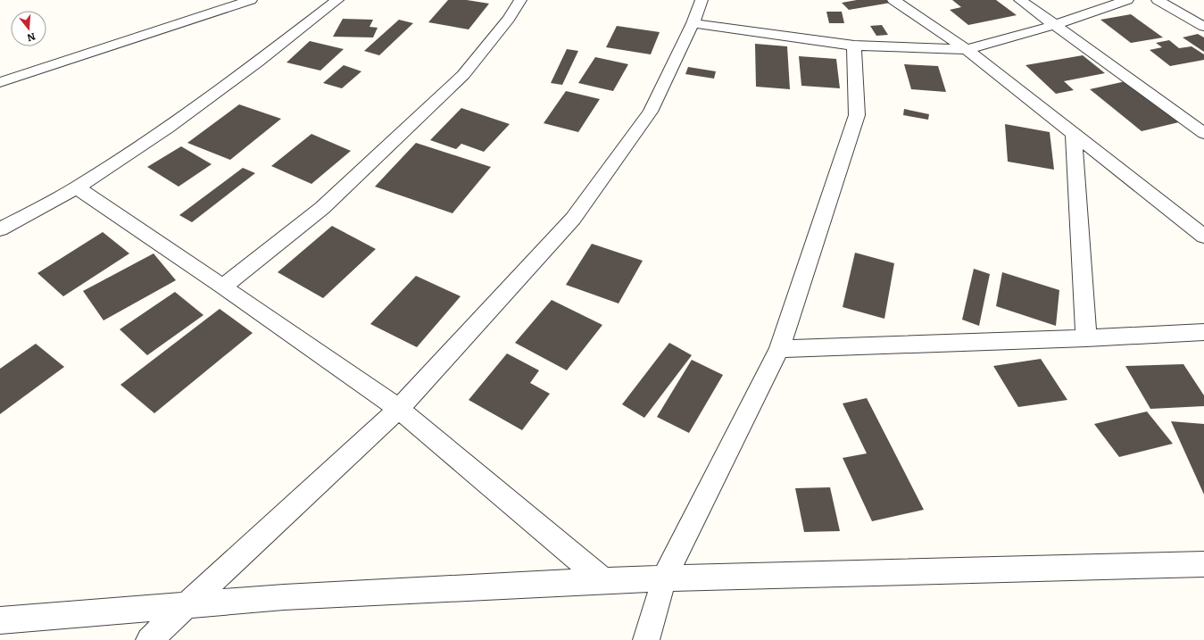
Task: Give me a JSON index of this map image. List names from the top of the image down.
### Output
{
  "north": "bottom"
}
